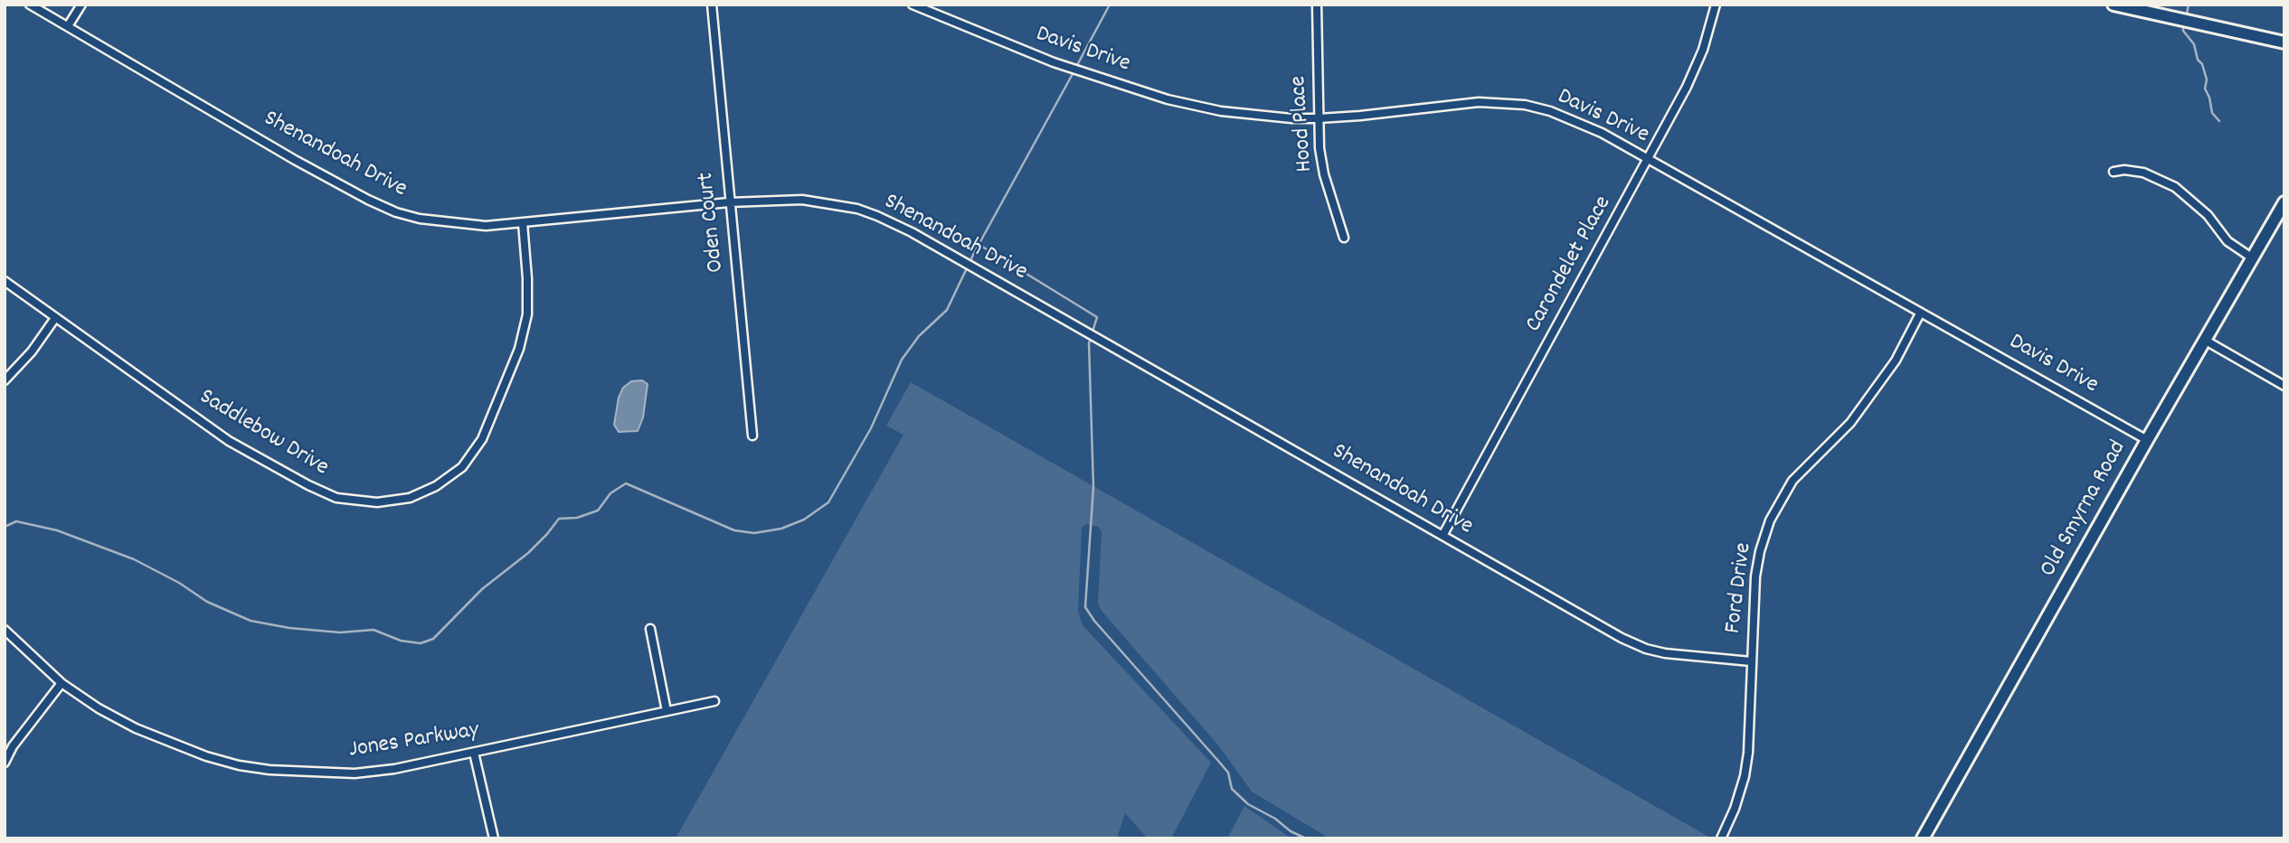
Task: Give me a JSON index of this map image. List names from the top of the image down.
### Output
{
  "streets": {
    "street": [
      "Davis Drive",
      "Hood Place",
      "Shenandoah Drive",
      "Oden Court",
      "Carondelet Place",
      "Saddlebow Drive",
      "Old Smyrna Road",
      "Ford Drive",
      "Jones Parkway"
    ]
  },
  "crossings": [
    ["Davis Drive", "Hood Place"],
    ["Davis Drive", "Carondelet Place"],
    ["Davis Drive", "Old Smyrna Road"],
    ["Davis Drive", "Ford Drive"],
    ["Shenandoah Drive", "Oden Court"],
    ["Shenandoah Drive", "Carondelet Place"],
    ["Shenandoah Drive", "Saddlebow Drive"],
    ["Shenandoah Drive", "Ford Drive"]
  ]
}
